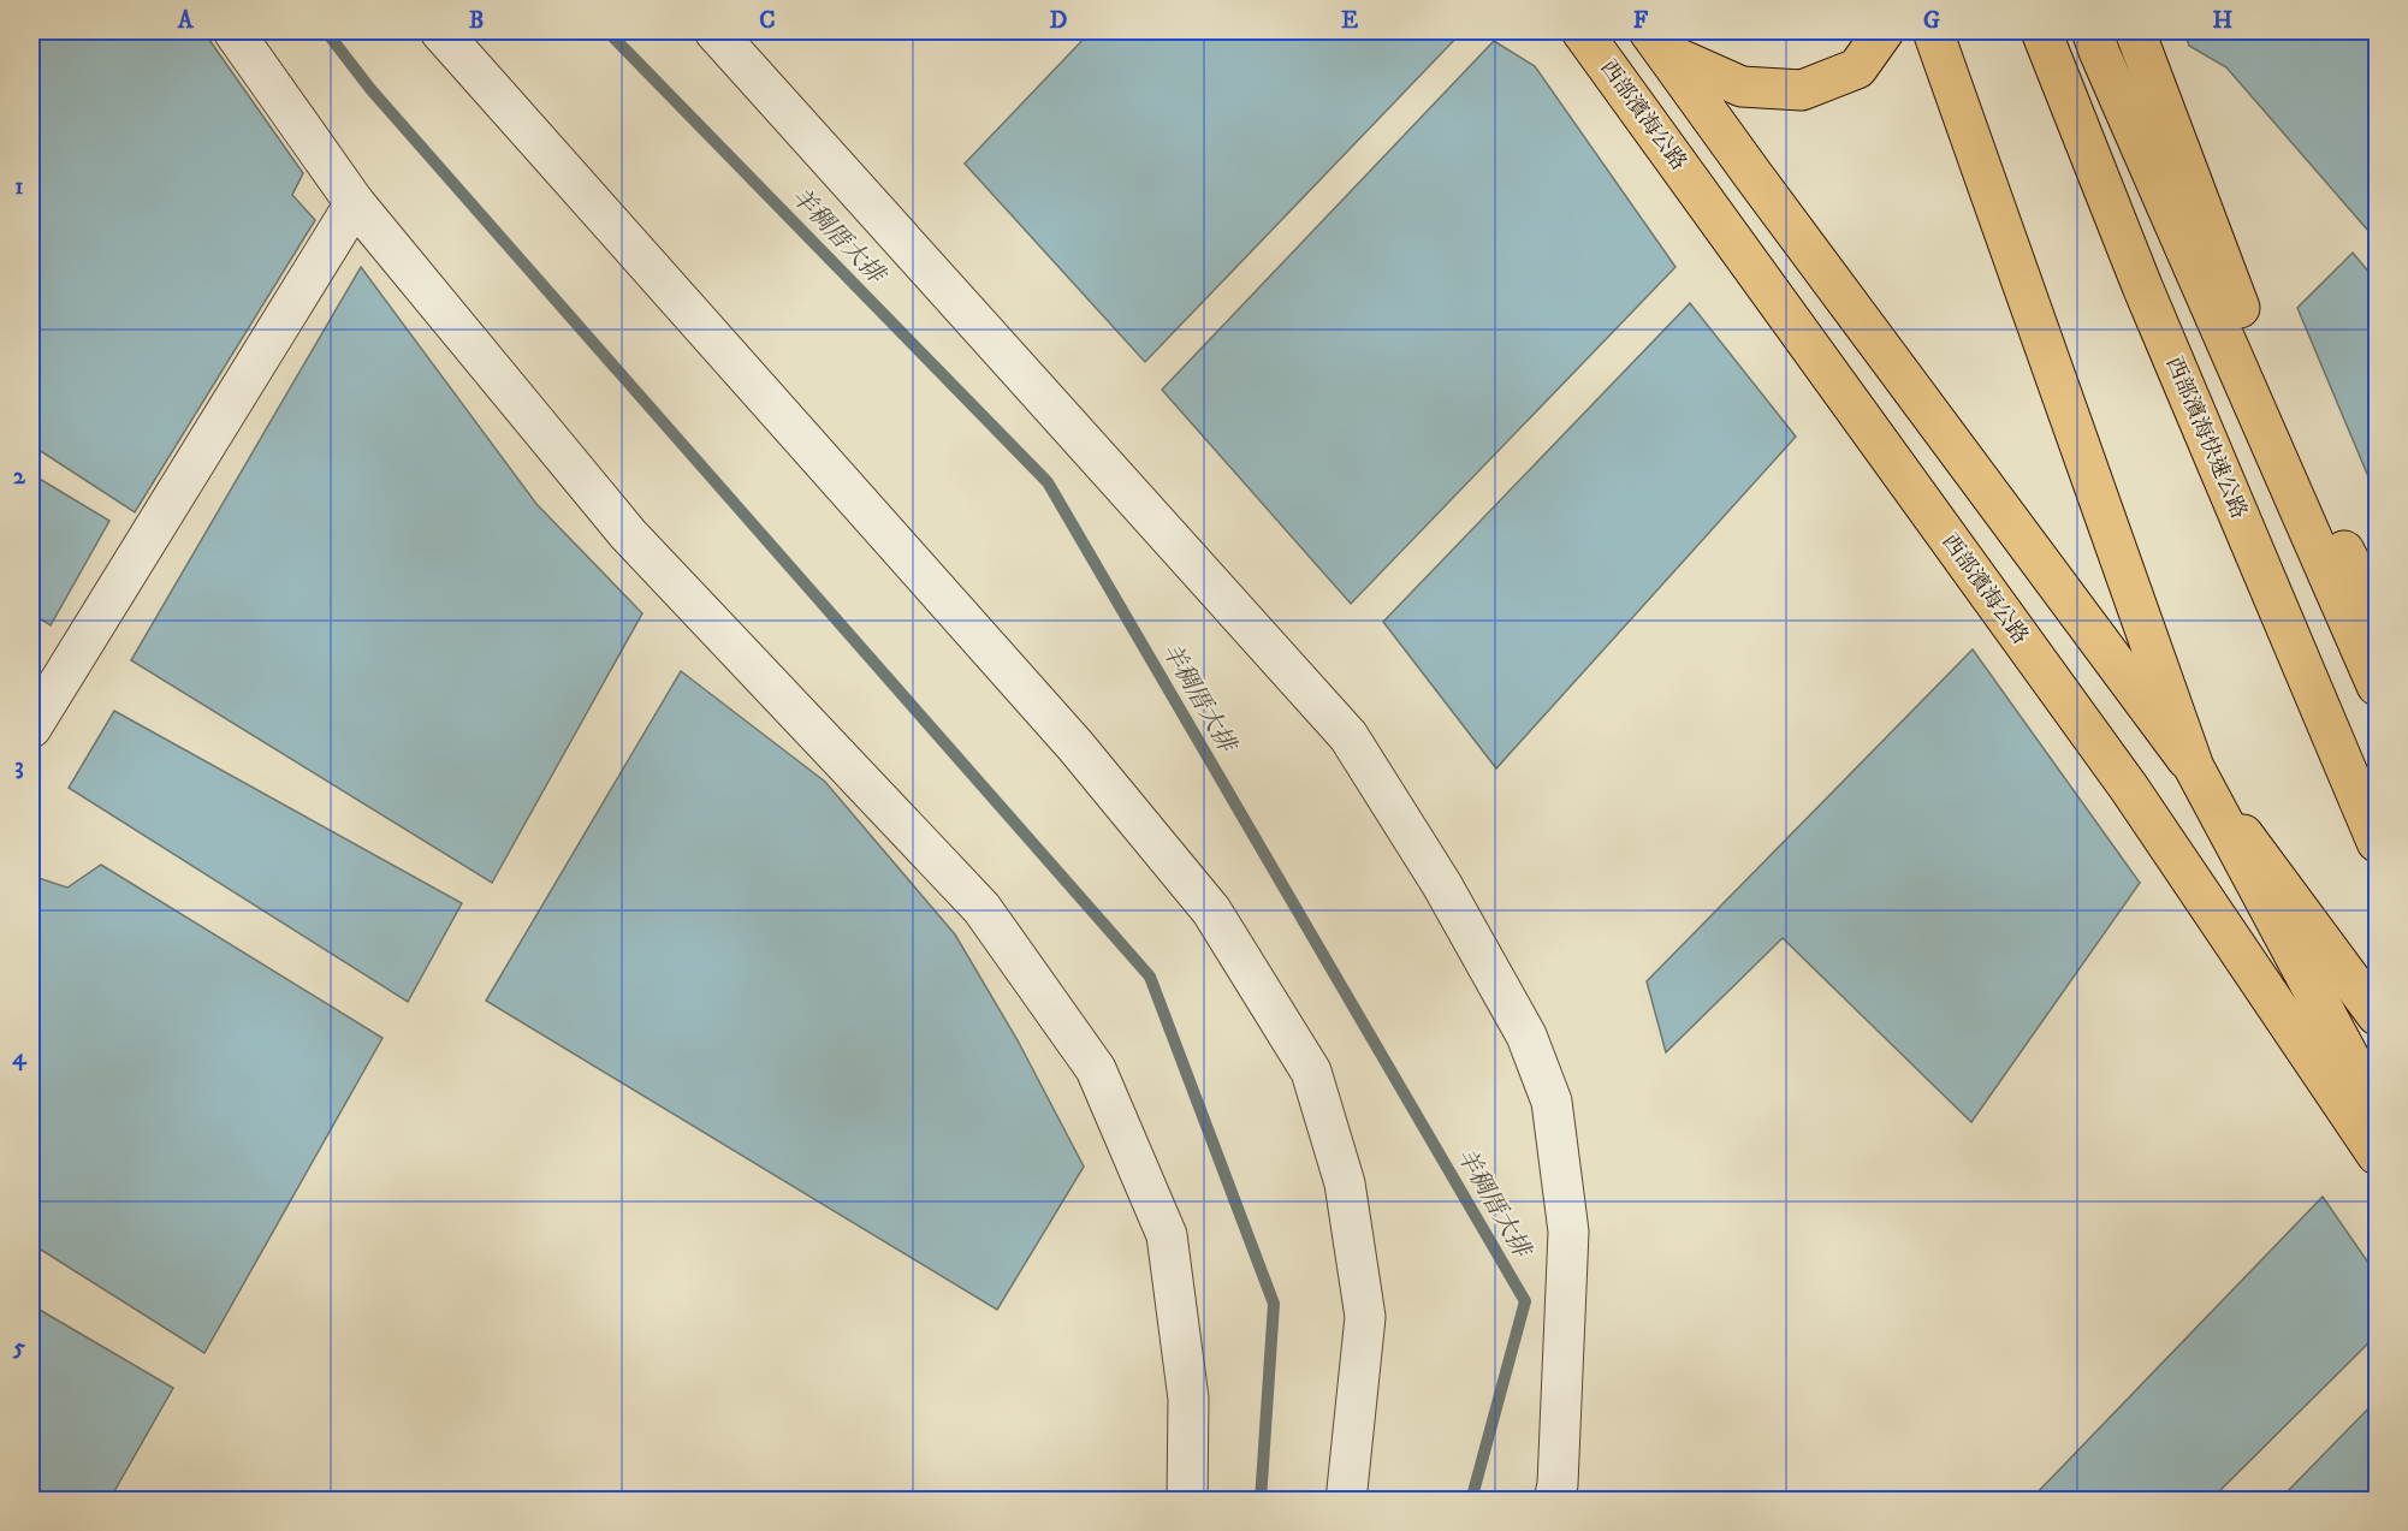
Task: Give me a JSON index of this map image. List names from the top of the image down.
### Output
{
  "streets": {
    "main road": ["西部濱海公路", "西部濱海快速公路"]
  },
  "water": ["羊稠厝大排"],
  "grid": {
    "columns": [
      "A",
      "B",
      "C",
      "D",
      "E",
      "F",
      "G",
      "H"
    ],
    "rows": [
      "1",
      "2",
      "3",
      "4",
      "5"
    ]
  }
}
